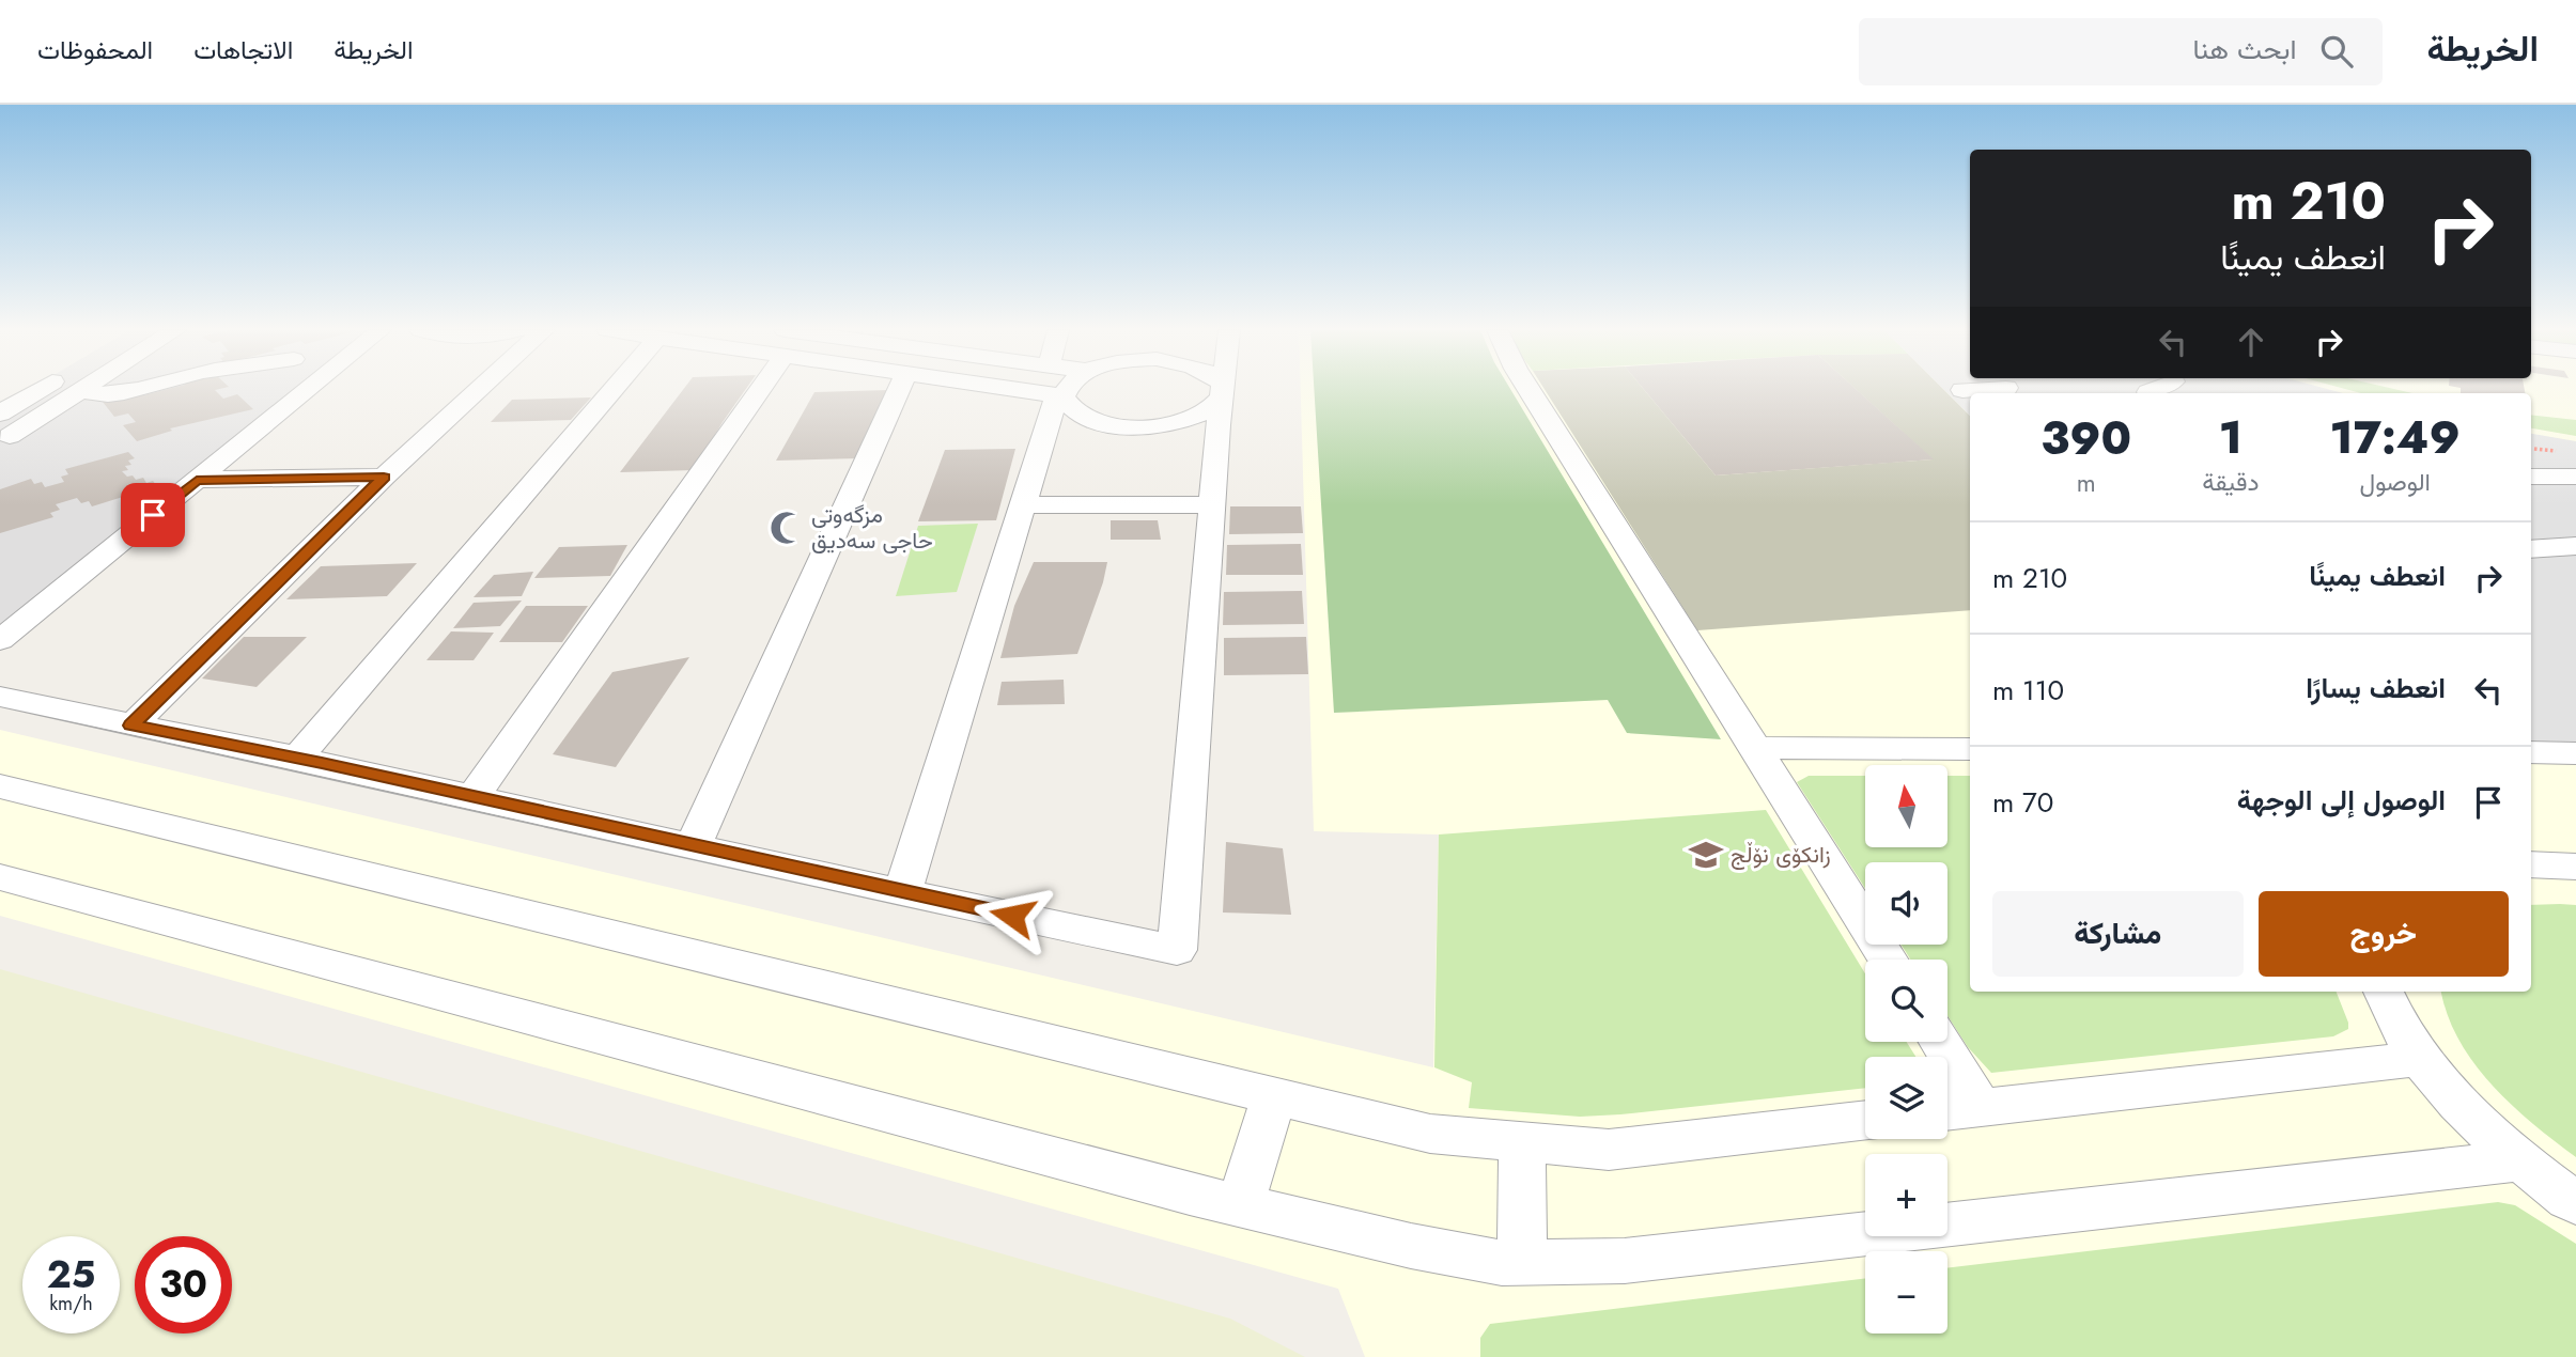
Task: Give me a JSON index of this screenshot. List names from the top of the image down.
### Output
{
  "places": {
    "mosque": ["مزگەوتی حاجی سەدیق"],
    "school or university": ["زانکۆی نۆڵج"]
  },
  "north": "top",
  "page": {
    "header": "الخريطة",
    "search": "ابحث هنا",
    "nav": ["الخريطة", "الاتجاهات", "المحفوظات"],
    "turn": ["210 m", "انعطف يمينًا"],
    "eta": [
      "17:49",
      "الوصول",
      "1",
      "دقيقة",
      "390",
      "m"
    ],
    "list": [
      {
        "name": "انعطف يمينًا",
        "value": "210 m"
      },
      {
        "name": "انعطف يسارًا",
        "value": "110 m"
      },
      {
        "name": "الوصول إلى الوجهة",
        "value": "70 m"
      }
    ],
    "map_buttons": ["+", "−"],
    "buttons": ["خروج", "مشاركة"],
    "speed": "25 km/h",
    "limit": "30"
  }
}
